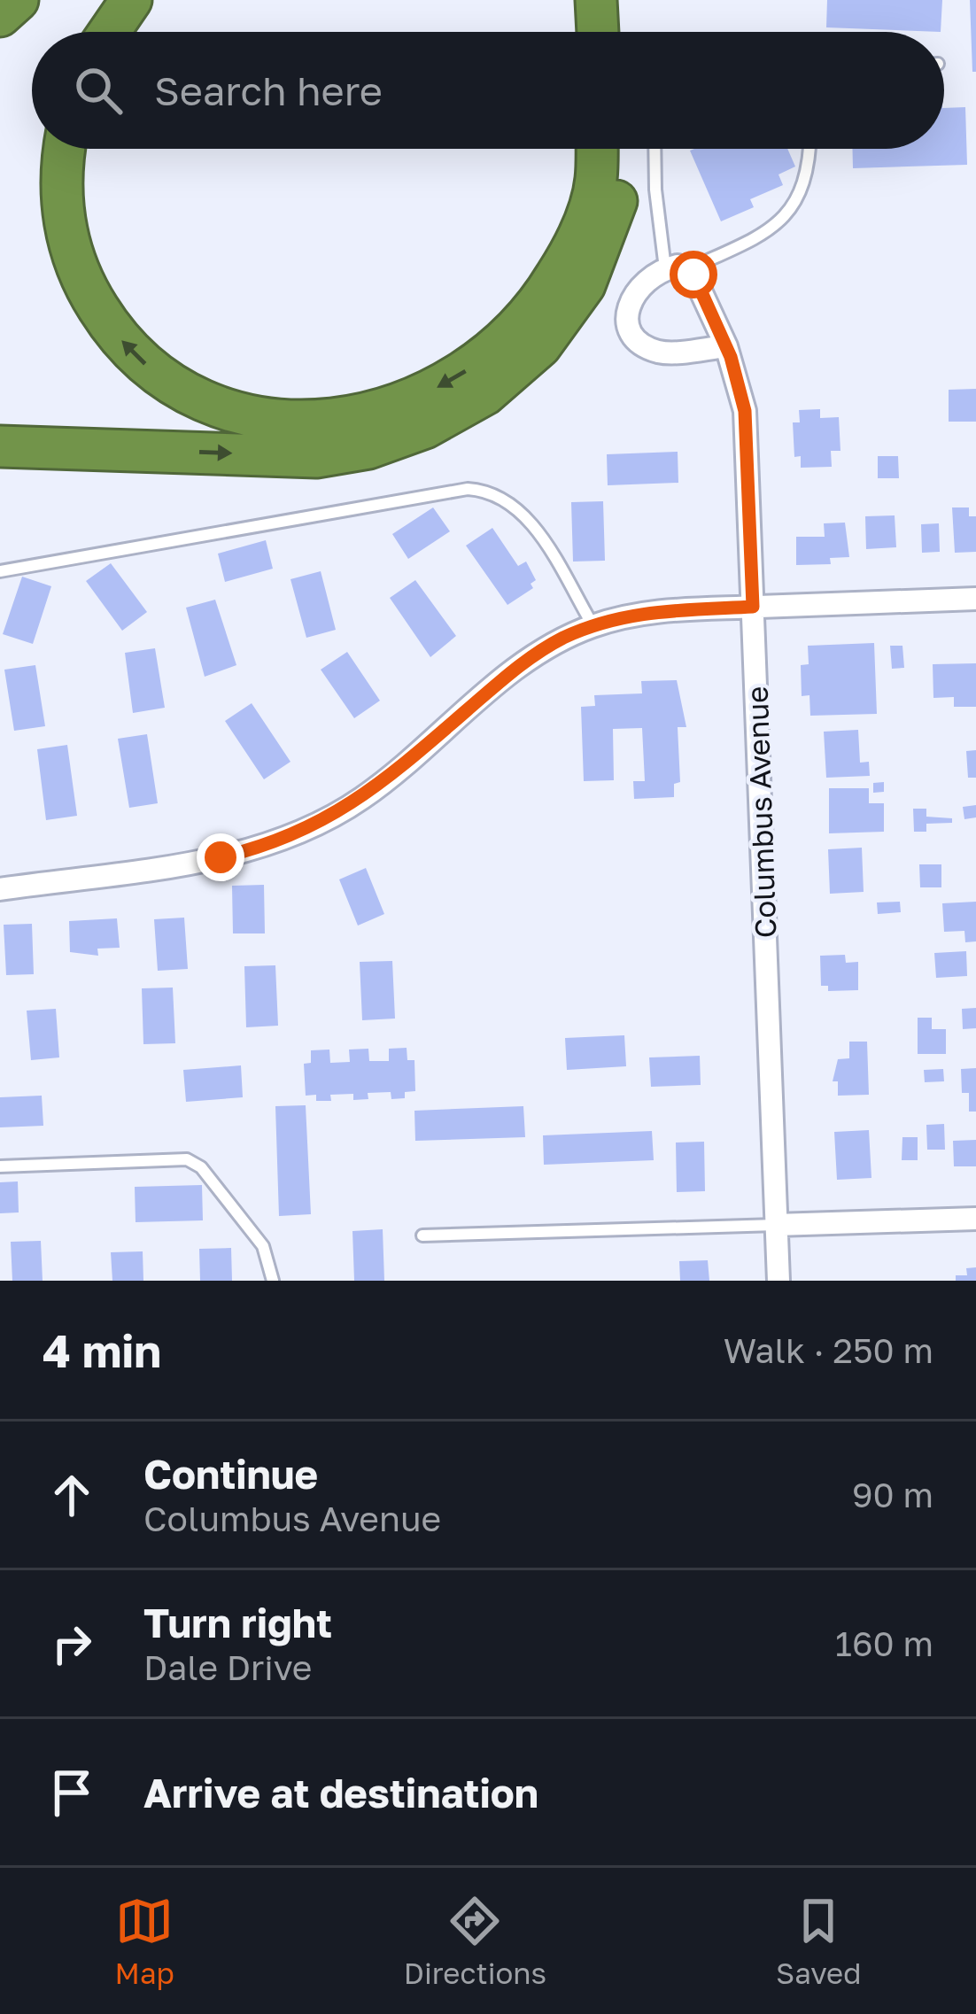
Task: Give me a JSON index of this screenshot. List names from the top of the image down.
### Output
{
  "streets": {
    "street": ["Columbus Avenue"]
  },
  "page": {
    "search": "Search here",
    "heading": ["4 min", "Walk · 250 m"],
    "list": [
      ["Continue", "Columbus Avenue", "90 m"],
      ["Turn right", "Dale Drive", "160 m"],
      "Arrive at destination"
    ],
    "nav": ["Map", "Directions", "Saved"]
  }
}
